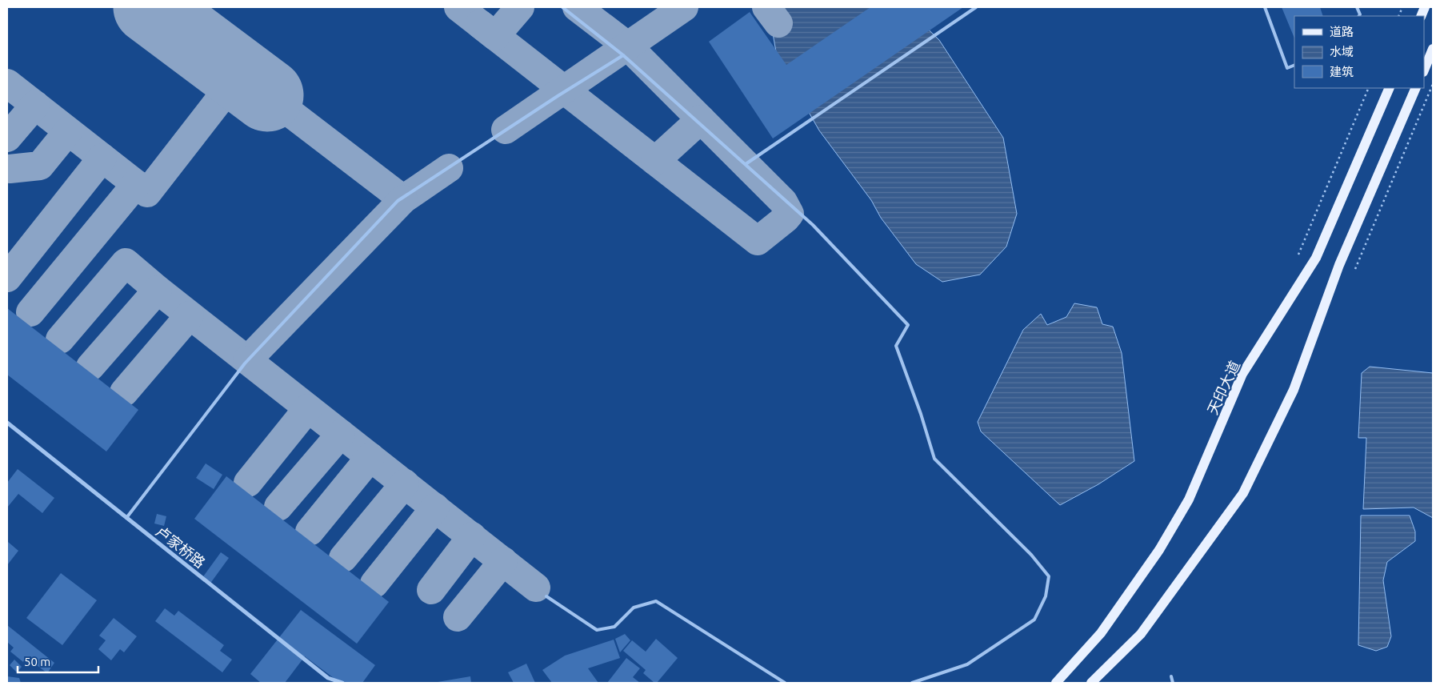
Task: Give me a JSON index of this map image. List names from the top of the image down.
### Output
{
  "streets": {
    "main road": ["天印大道"],
    "street": ["卢家桥路"]
  },
  "legend": ["道路", "水域", "建筑"],
  "scale_bar": "50 m"
}
